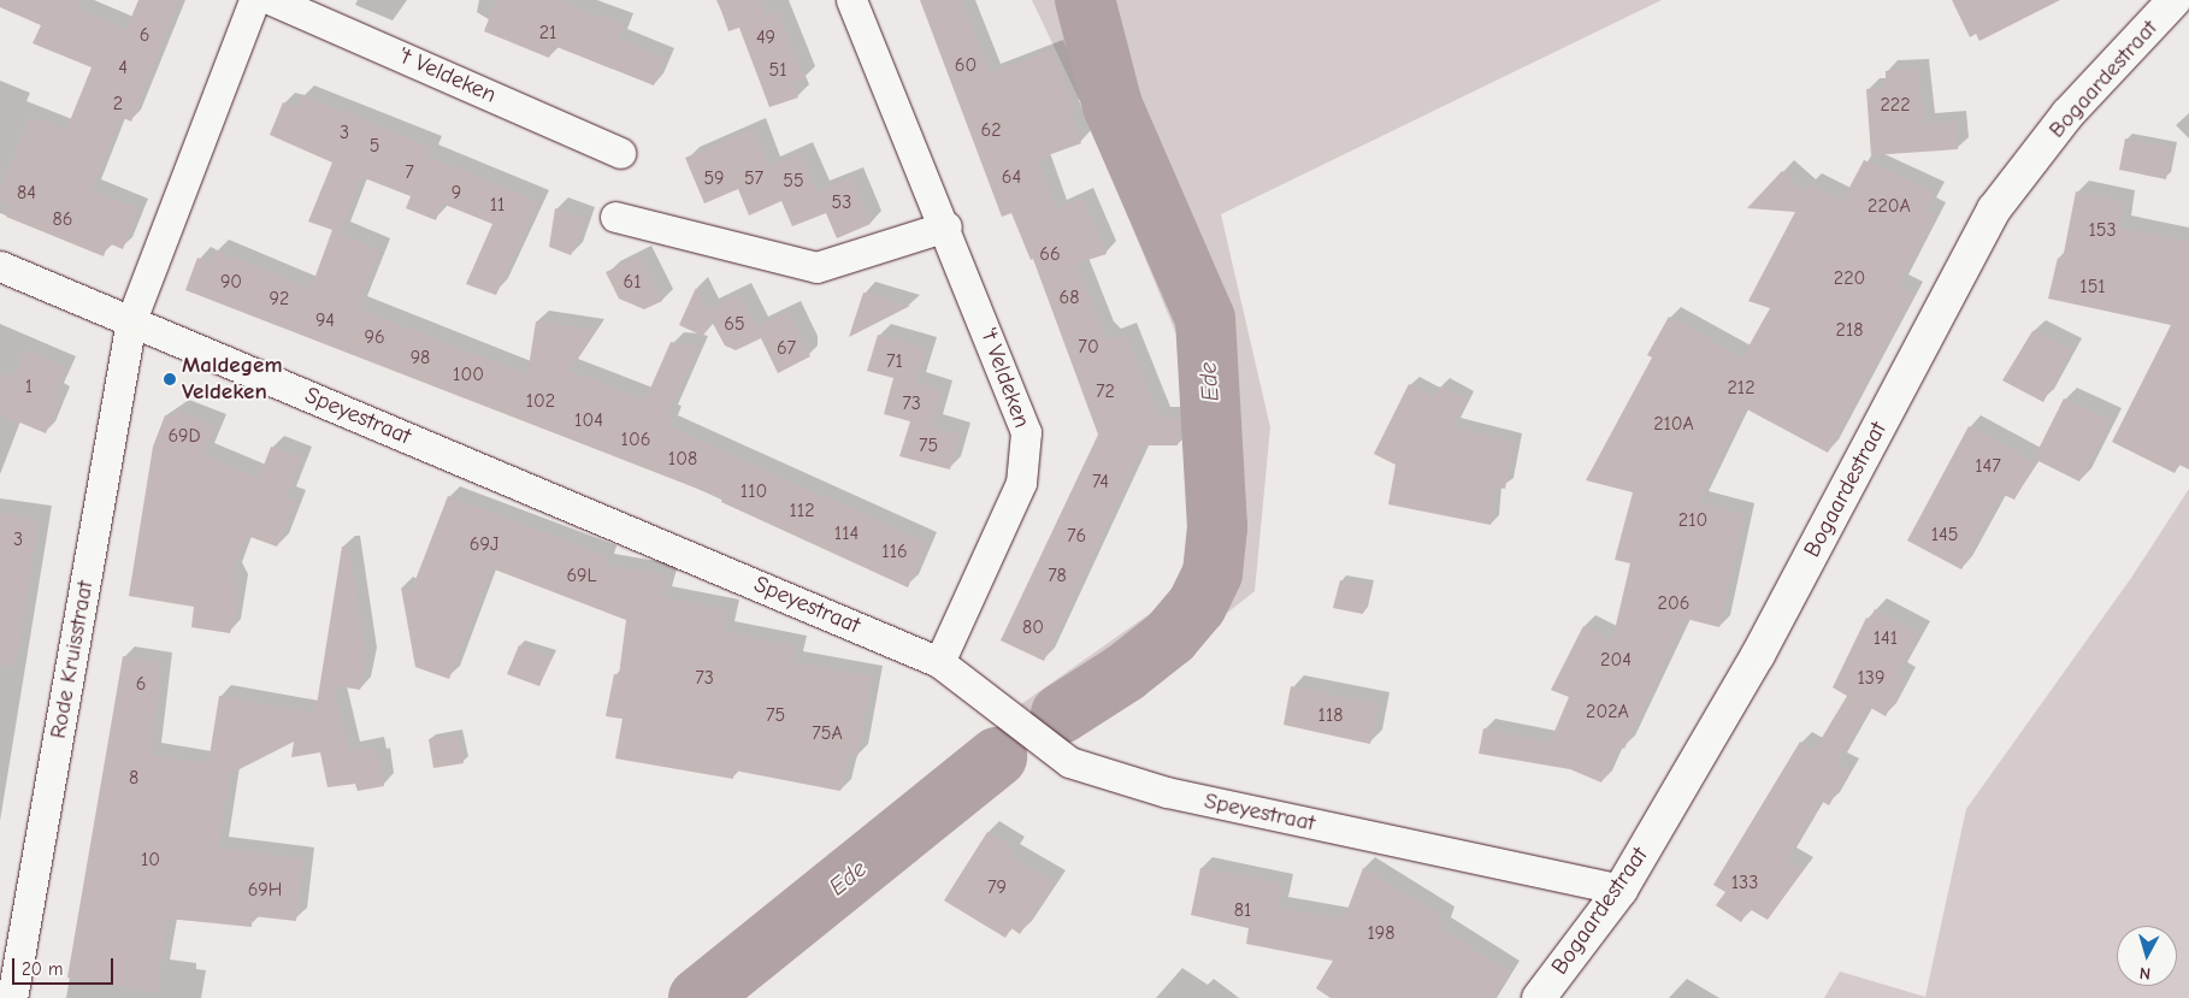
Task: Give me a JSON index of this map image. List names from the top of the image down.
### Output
{
  "streets": {
    "street": [
      "'t Veldeken",
      "Bogaardestraat",
      "Speyestraat",
      "Rode Kruisstraat"
    ]
  },
  "crossings": [
    ["'t Veldeken", "Speyestraat"],
    ["Bogaardestraat", "Speyestraat"],
    ["Speyestraat", "Rode Kruisstraat"]
  ],
  "water": ["Ede"],
  "places": ["Maldegem Veldeken"],
  "house_numbers": [
    "21",
    "6",
    "49",
    "60",
    "4",
    "51",
    "2",
    "222",
    "62",
    "3",
    "5",
    "7",
    "64",
    "59",
    "57",
    "55",
    "84",
    "9",
    "53",
    "11",
    "220A",
    "86",
    "153",
    "66",
    "220",
    "90",
    "61",
    "151",
    "68",
    "92",
    "94",
    "65",
    "218",
    "96",
    "70",
    "67",
    "98",
    "71",
    "100",
    "1",
    "212",
    "72",
    "102",
    "73",
    "104",
    "210A",
    "69D",
    "106",
    "75",
    "108",
    "147",
    "74",
    "110",
    "112",
    "210",
    "114",
    "145",
    "76",
    "3",
    "69J",
    "116",
    "69L",
    "78",
    "206",
    "80",
    "141",
    "204",
    "73",
    "139",
    "6",
    "202A",
    "75",
    "118",
    "75A",
    "8",
    "10",
    "133",
    "79",
    "69H",
    "81",
    "198"
  ],
  "scale_bar": "20 m",
  "north": "bottom"
}
